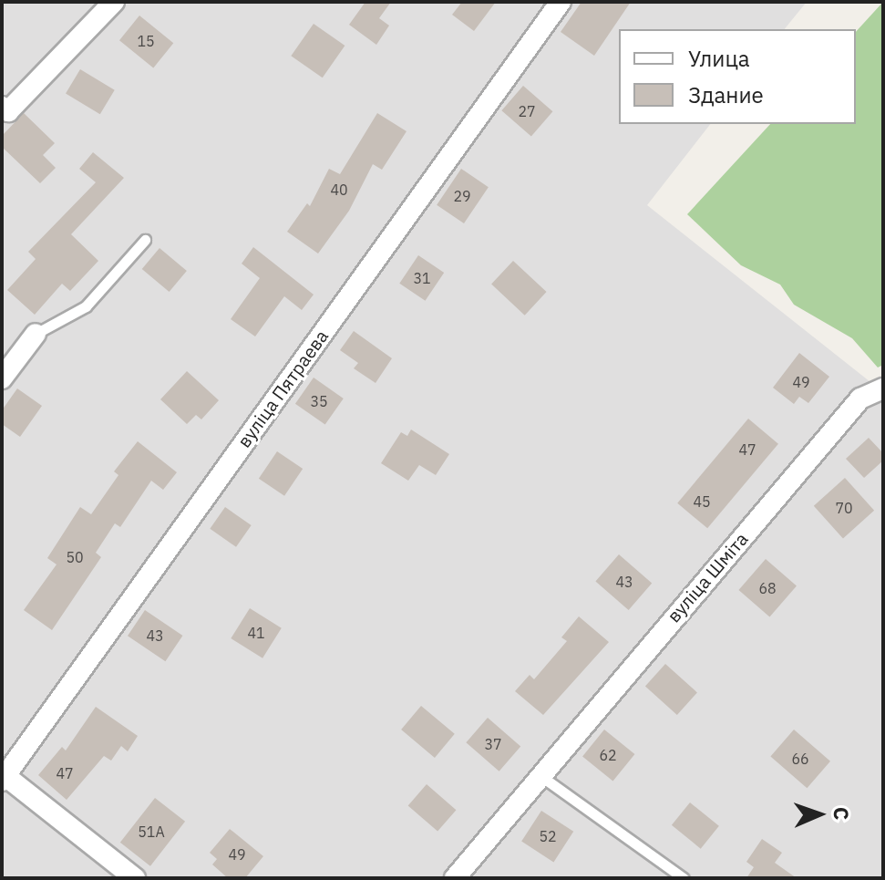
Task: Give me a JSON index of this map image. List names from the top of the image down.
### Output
{
  "streets": {
    "street": ["вуліца Пятраева", "вуліца Шміта"]
  },
  "house_numbers": [
    "15",
    "27",
    "40",
    "29",
    "31",
    "49",
    "35",
    "47",
    "45",
    "70",
    "50",
    "43",
    "68",
    "41",
    "43",
    "37",
    "62",
    "66",
    "47",
    "51А",
    "52",
    "49"
  ],
  "legend": ["Улица", "Здание"],
  "north": "right"
}
